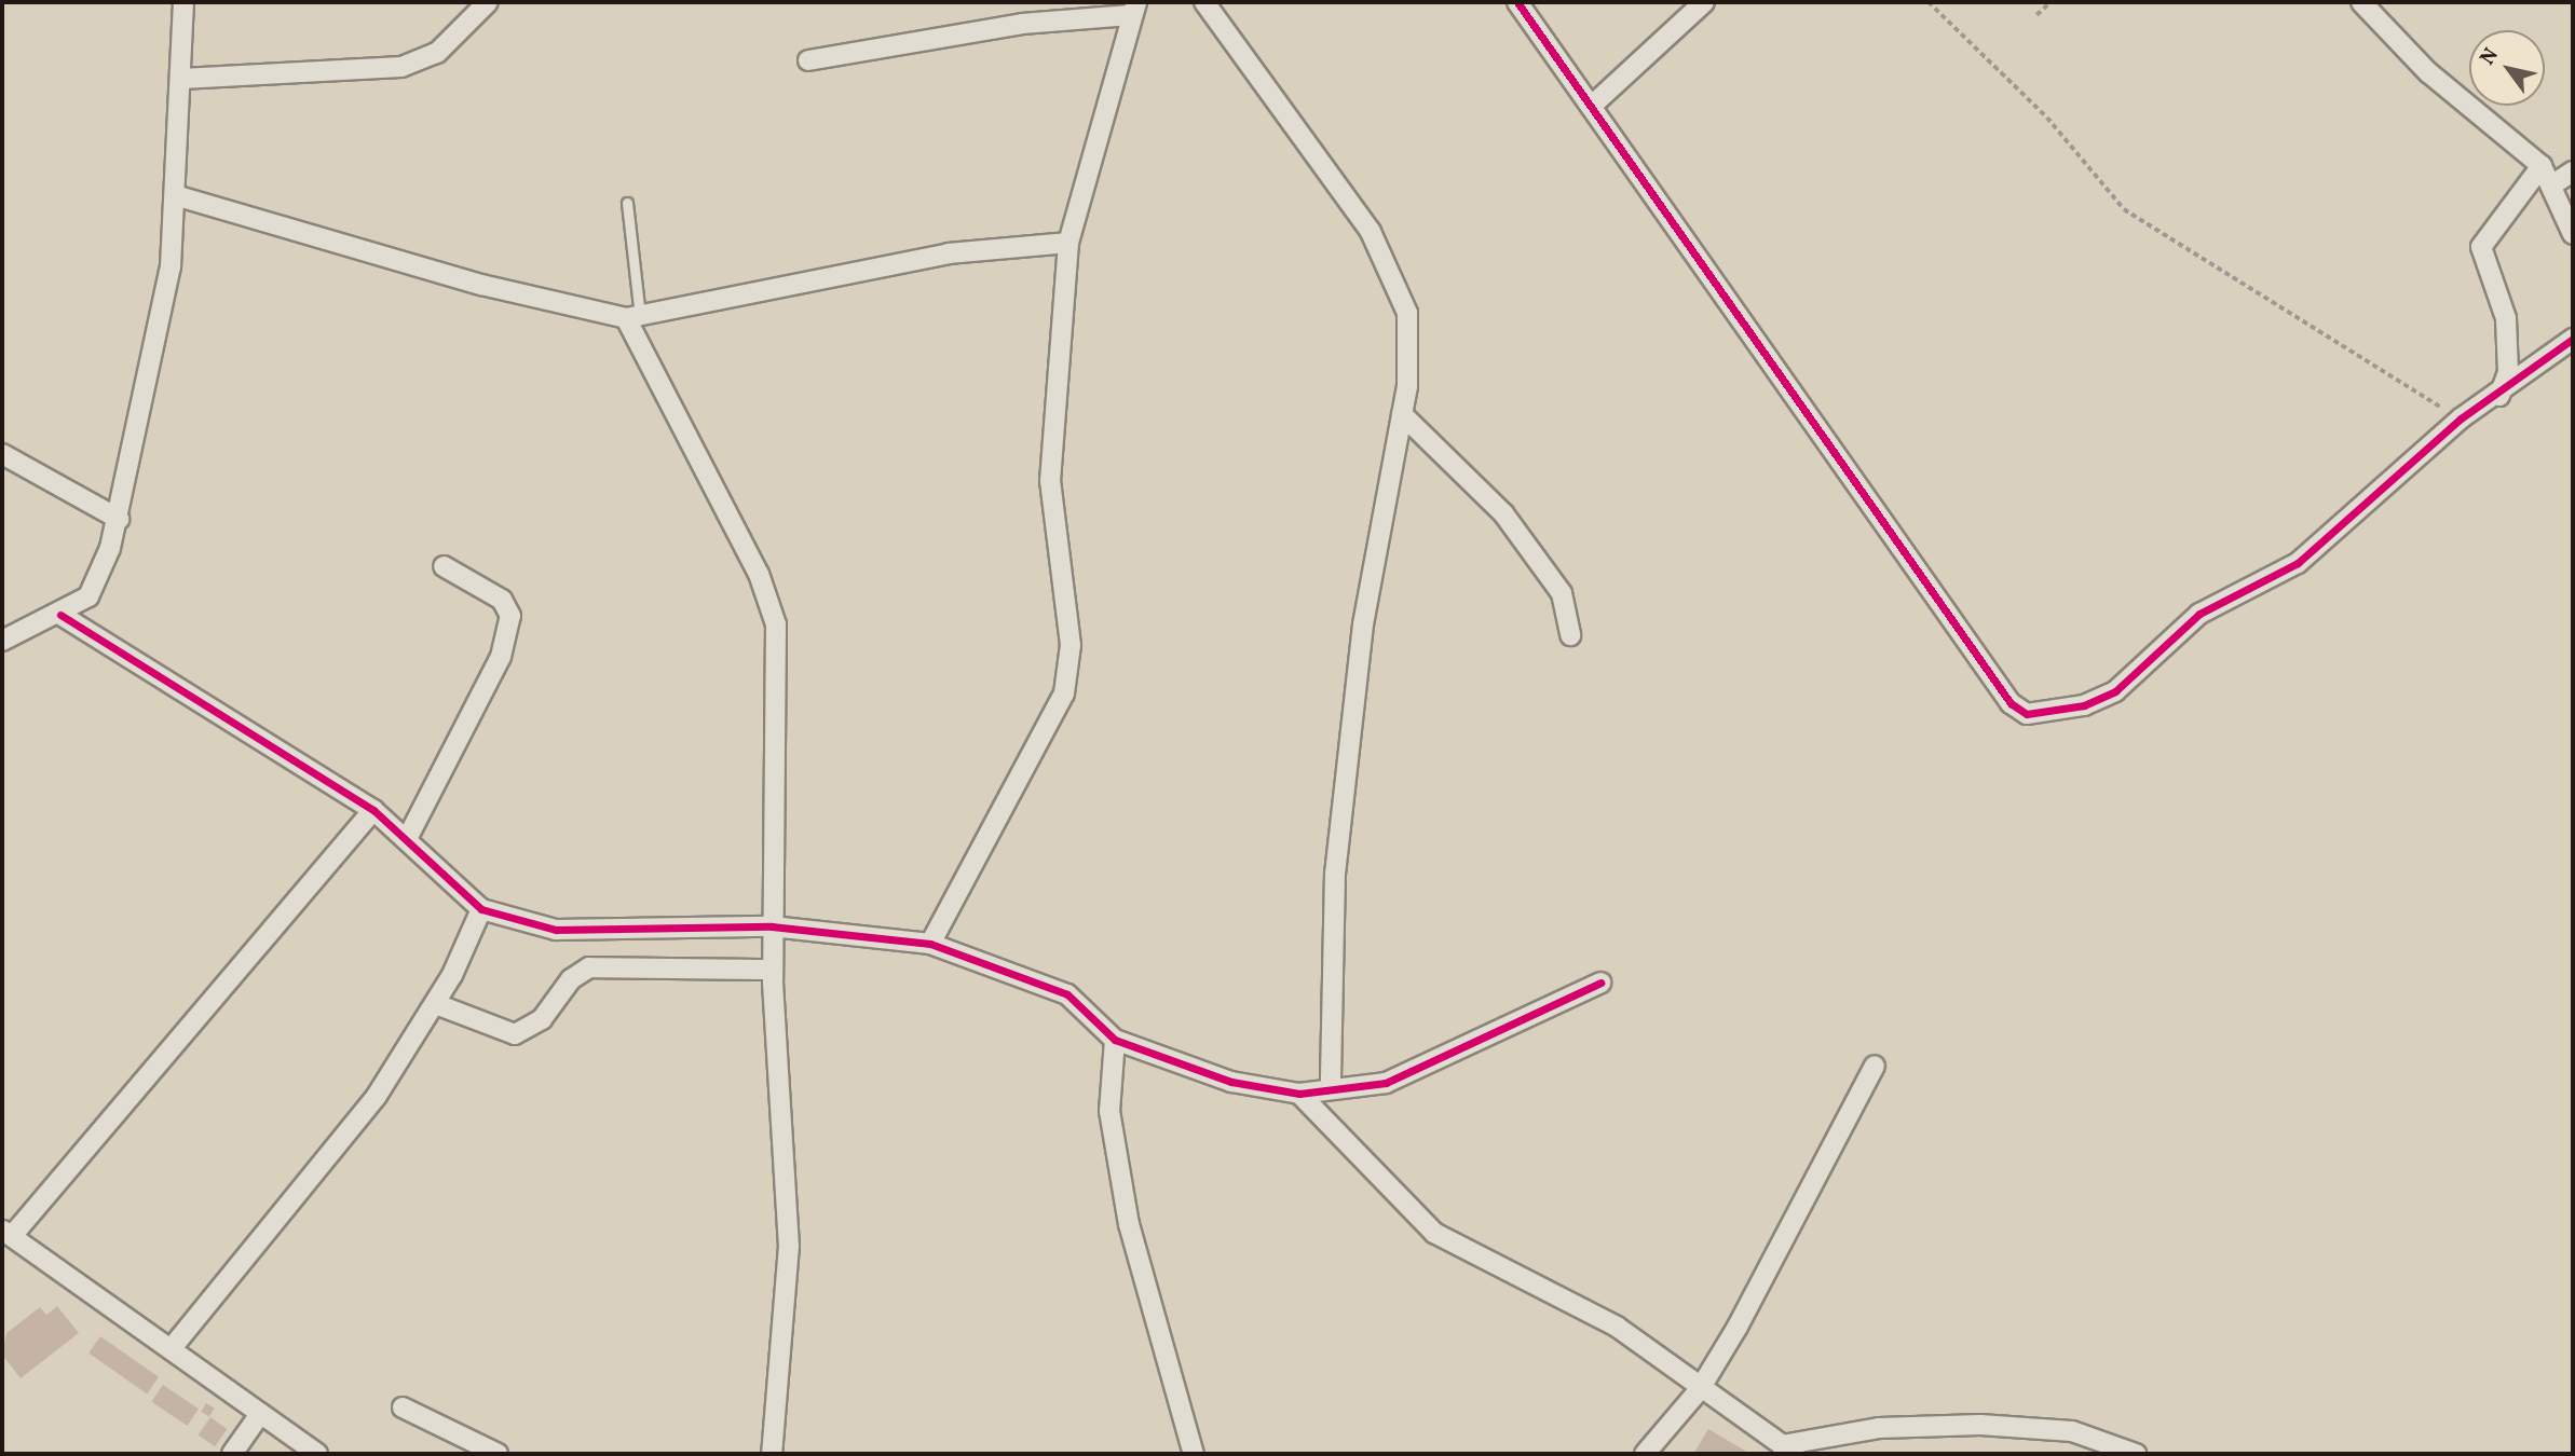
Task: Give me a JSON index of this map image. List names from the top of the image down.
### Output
{
  "north": "top left"
}
